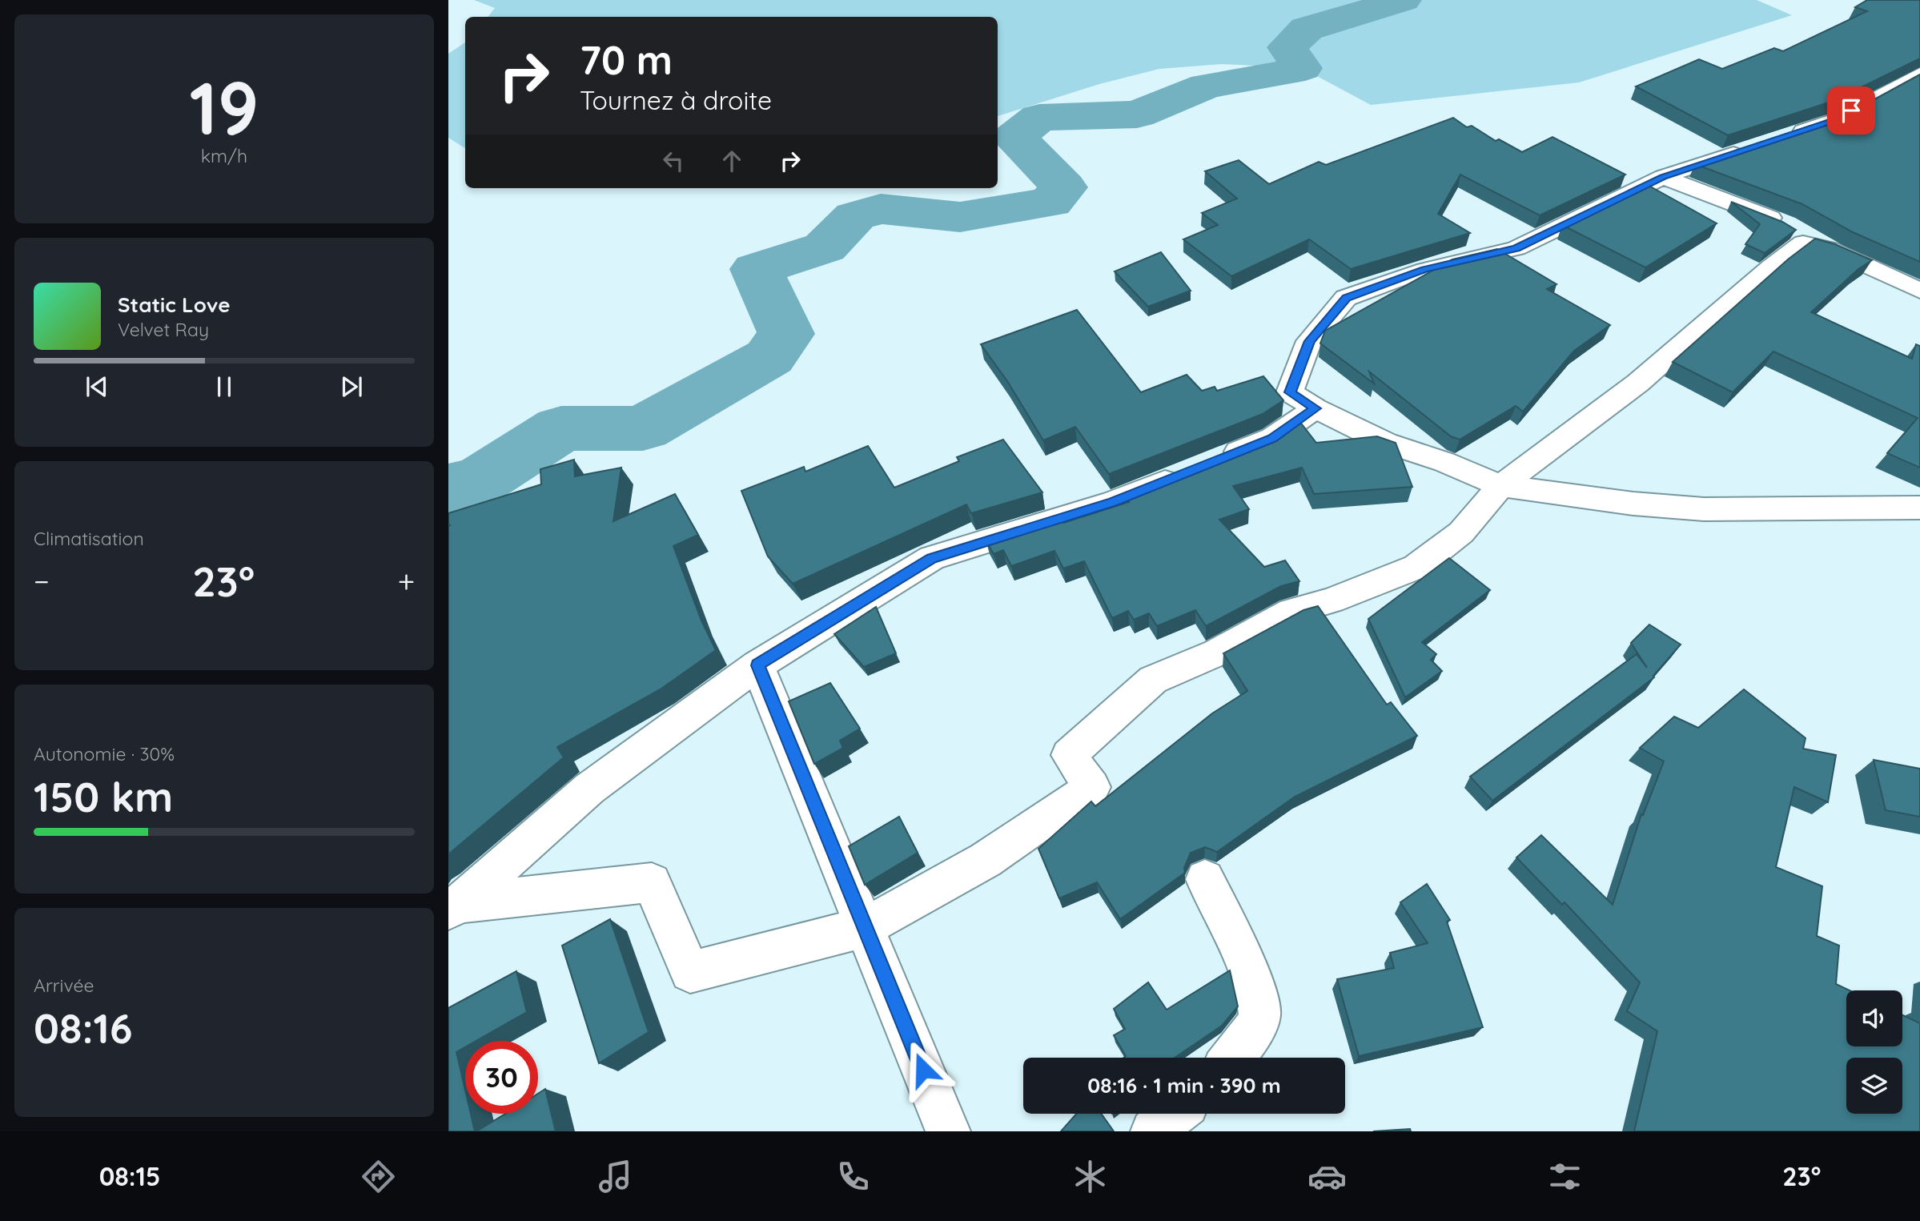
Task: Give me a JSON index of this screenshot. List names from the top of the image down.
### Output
{
  "page": {
    "tile": [
      ["19", "km/h"],
      "Climatisation",
      ["Autonomie · 30%", "150 km"],
      ["Arrivée", "08:16"]
    ],
    "turn": ["70 m", "Tournez à droite"],
    "song": ["Static Love", "Velvet Ray"],
    "heat": ["−", "23°", "+"],
    "limit": "30",
    "trip": "08:16 · 1 min · 390 m",
    "tabs": ["08:15", "23°"]
  }
}
